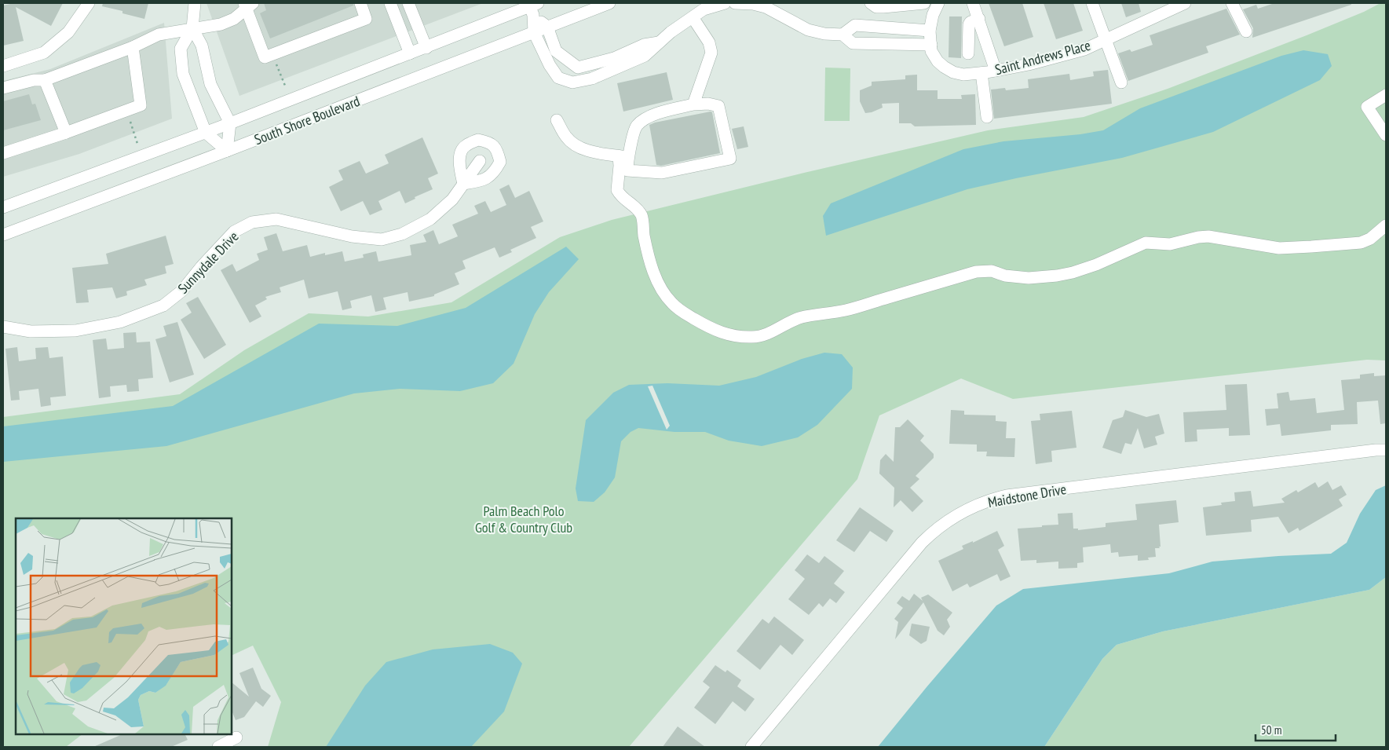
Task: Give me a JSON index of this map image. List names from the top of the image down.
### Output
{
  "streets": {
    "street": [
      "Saint Andrews Place",
      "South Shore Boulevard",
      "Sunnydale Drive",
      "Maidstone Drive"
    ]
  },
  "parks": ["Palm Beach Polo Golf & Country Club"],
  "scale_bar": "50 m"
}
